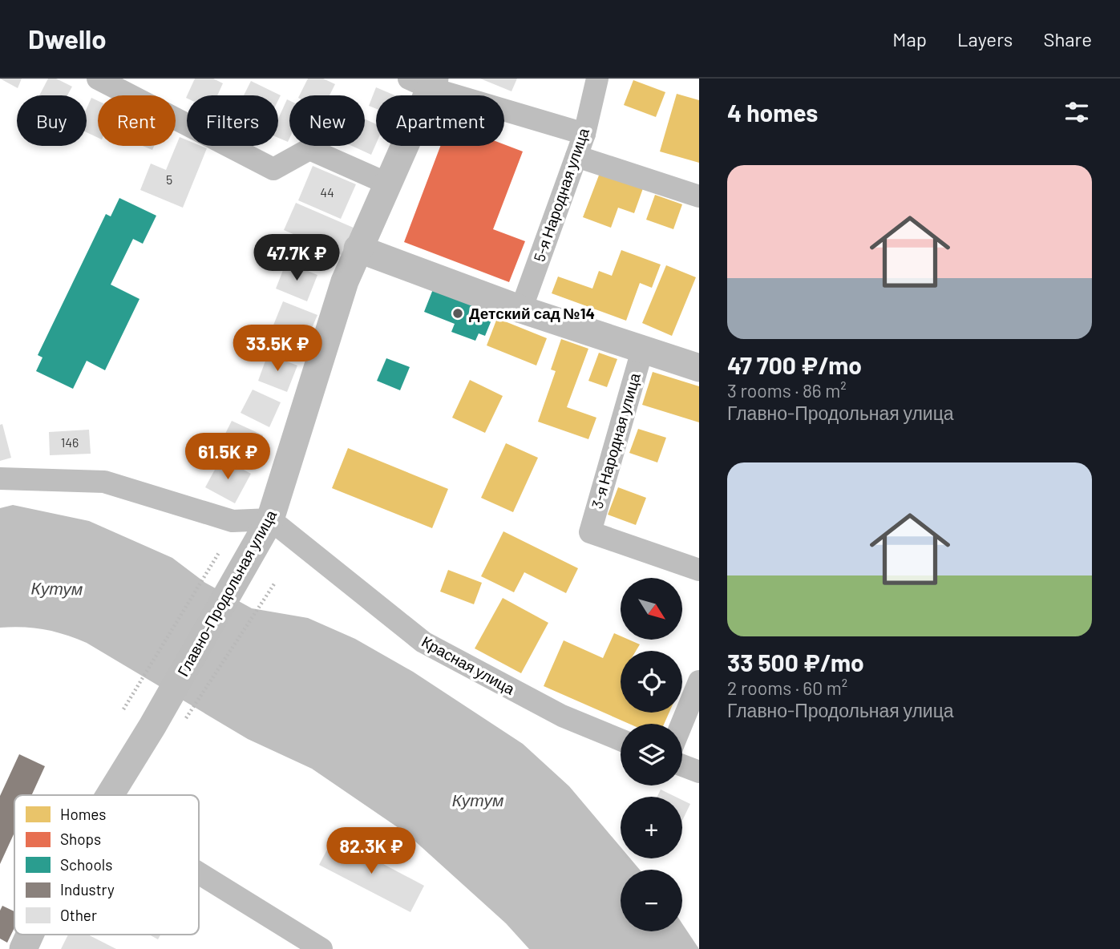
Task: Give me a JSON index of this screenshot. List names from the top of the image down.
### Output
{
  "streets": {
    "street": [
      "5-я Народная улица",
      "3-я Народная улица",
      "Главно-Продольная улица",
      "Красная улица"
    ]
  },
  "crossings": [
    ["Главно-Продольная улица", "Красная улица"]
  ],
  "water": ["Кутум"],
  "places": ["Детский сад №14"],
  "house_numbers": ["5", "44", "146"],
  "legend": [
    "Homes",
    "Shops",
    "Schools",
    "Industry",
    "Other"
  ],
  "north": "bottom right",
  "page": {
    "header": "Dwello",
    "nav": ["Map", "Layers", "Share"],
    "heading": "4 homes",
    "chip": [
      "Buy",
      "Rent",
      "Filters",
      "New",
      "Apartment"
    ],
    "list": [
      {
        "name": "47 700 ₽/mo",
        "note": "3 rooms · 86 m² · Главно-Продольная улица"
      },
      {
        "name": "33 500 ₽/mo",
        "note": "2 rooms · 60 m² · Главно-Продольная улица"
      }
    ],
    "price": [
      "47.7K ₽",
      "33.5K ₽",
      "61.5K ₽",
      "82.3K ₽"
    ],
    "map_buttons": ["+", "−"]
  }
}
